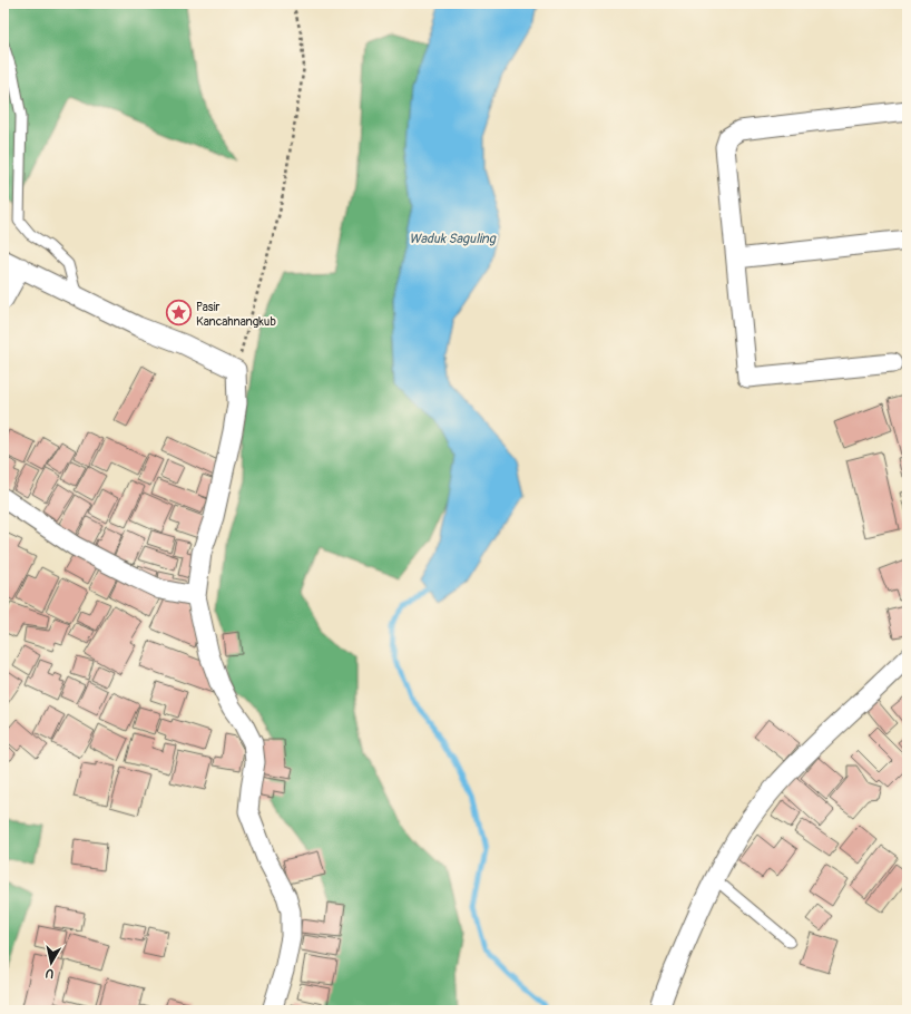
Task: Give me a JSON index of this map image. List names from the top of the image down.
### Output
{
  "water": ["Waduk Saguling"],
  "places": {
    "place": ["Pasir Kancahnangkub"]
  },
  "north": "bottom"
}
